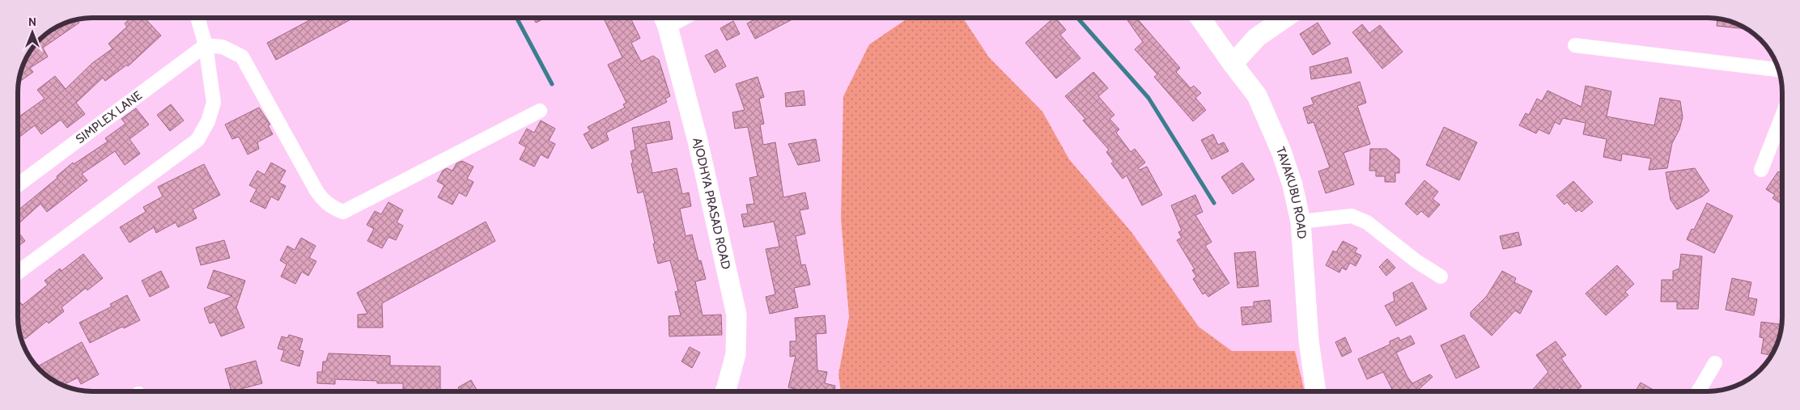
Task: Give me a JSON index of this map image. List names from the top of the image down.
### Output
{
  "streets": {
    "main road": ["TAVAKUBU ROAD", "AJODHYA PRASAD ROAD"],
    "street": ["SIMPLEX LANE"]
  },
  "north": "top"
}
